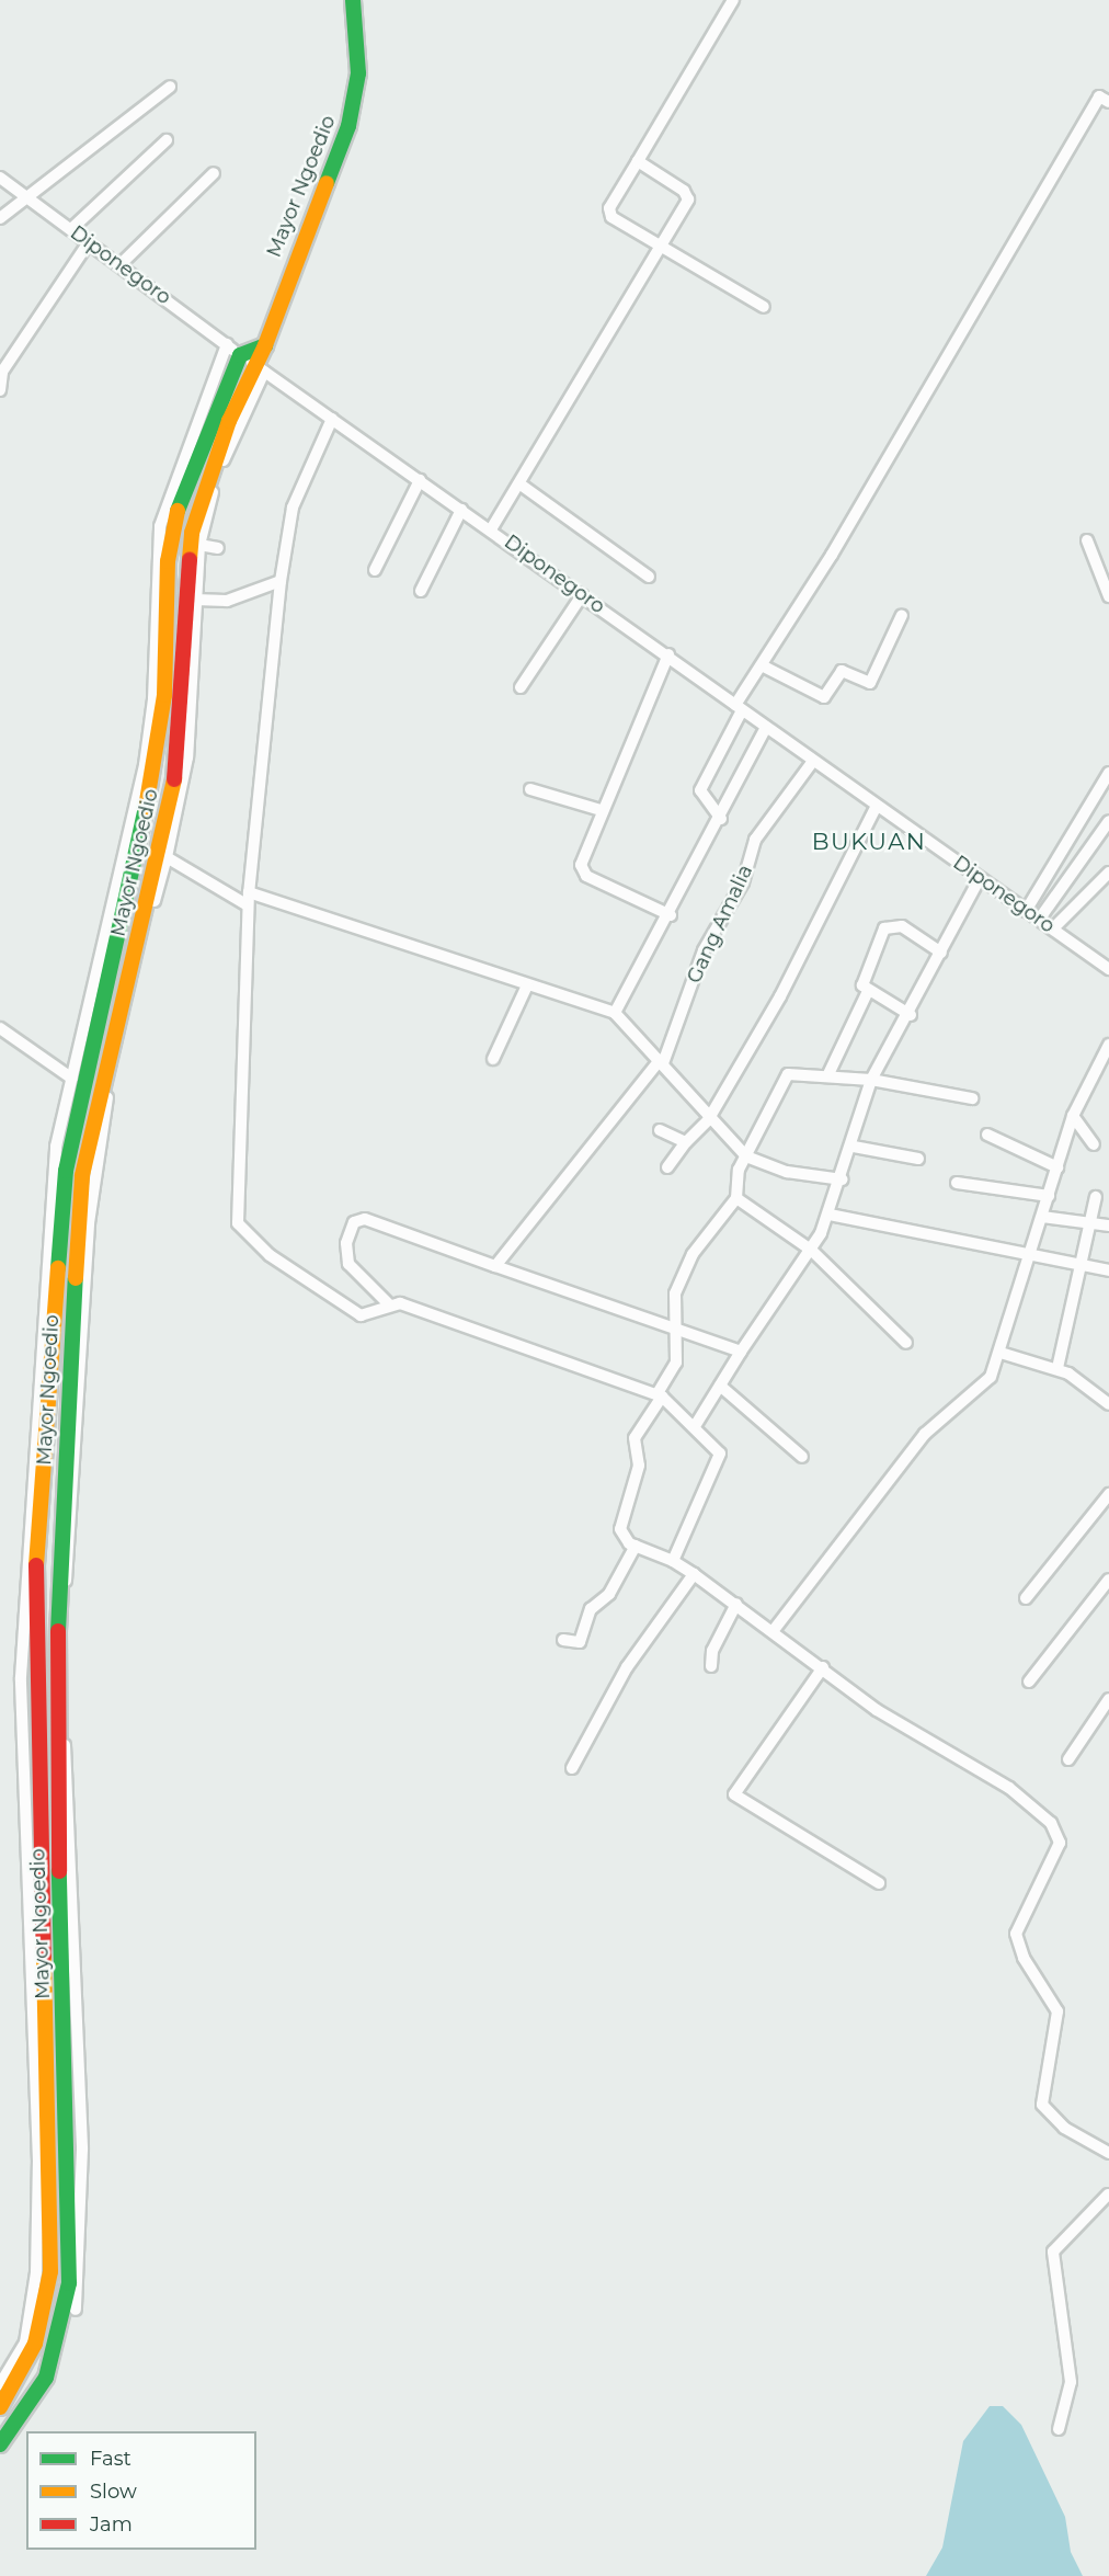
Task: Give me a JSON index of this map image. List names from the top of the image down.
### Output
{
  "streets": {
    "street": ["Mayor Ngoedio", "Diponegoro", "Gang Amalia"]
  },
  "crossings": [
    ["Mayor Ngoedio", "Diponegoro"],
    ["Diponegoro", "Gang Amalia"]
  ],
  "districts": ["BUKUAN"],
  "legend": ["Fast", "Slow", "Jam"]
}
